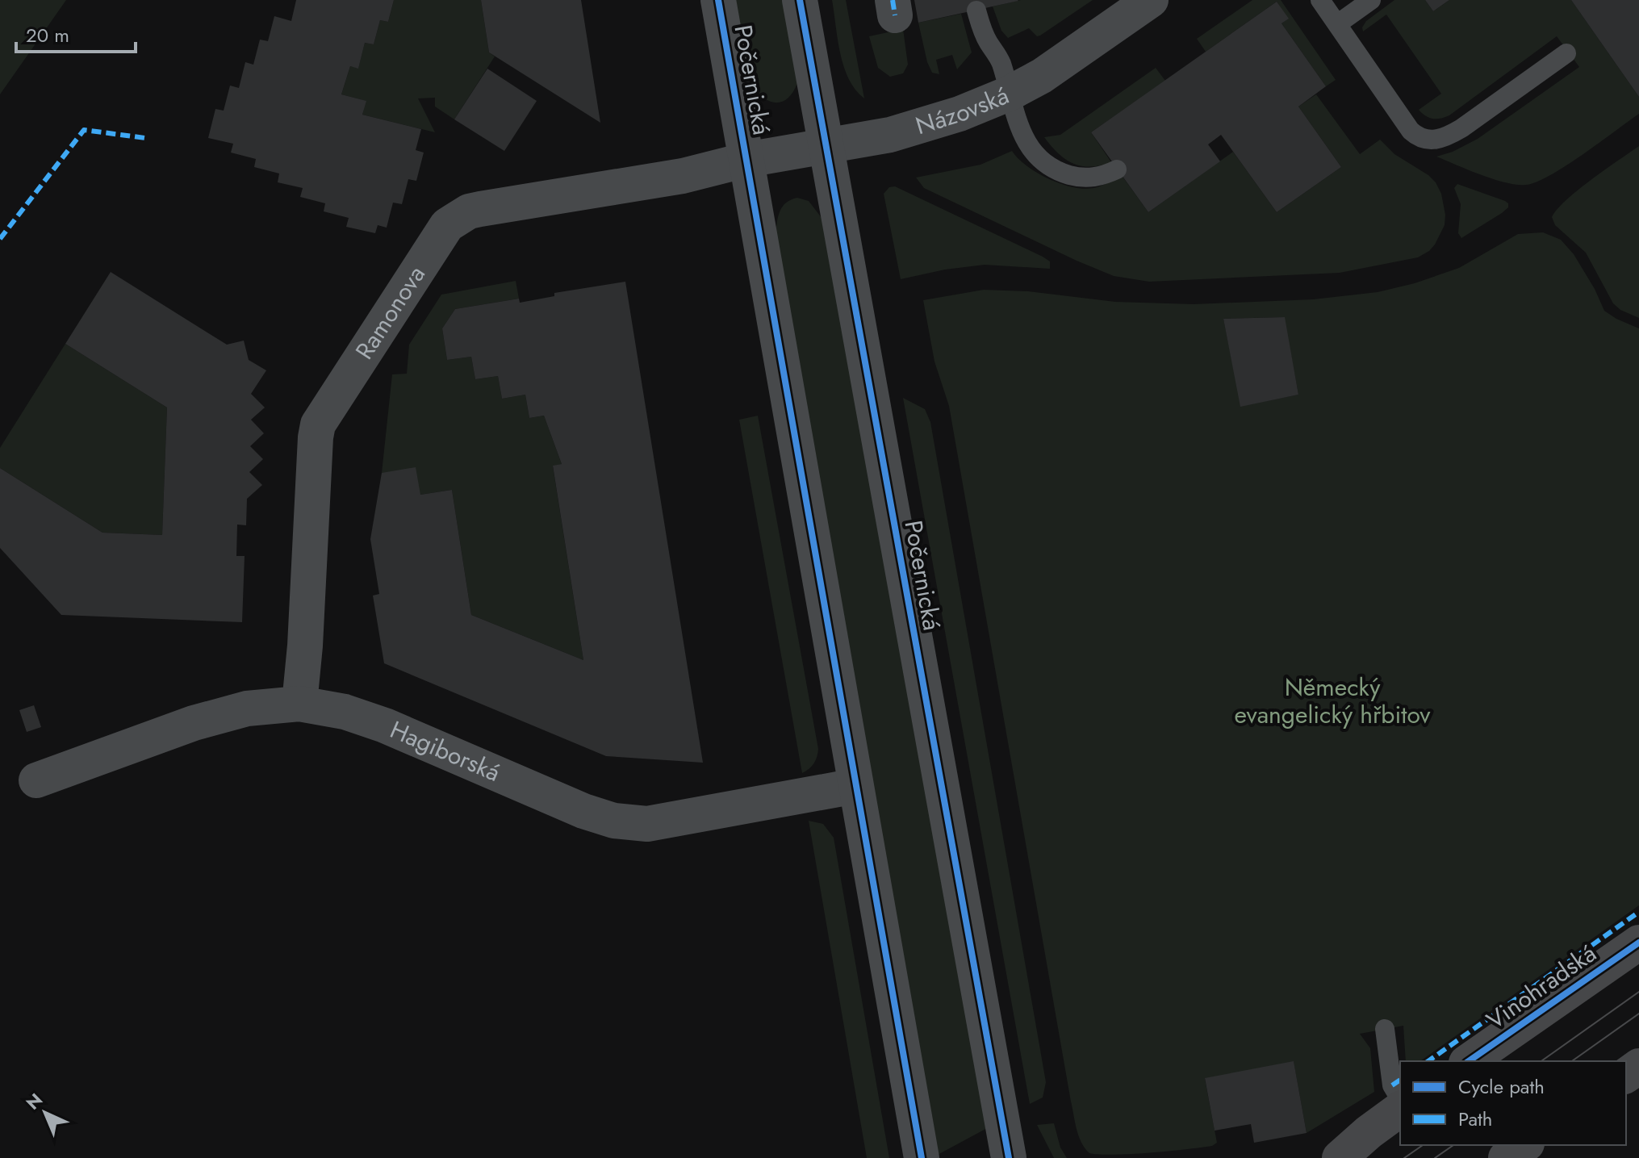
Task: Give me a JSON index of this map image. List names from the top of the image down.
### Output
{
  "streets": {
    "main road": ["Vinohradská"],
    "street": [
      "Počernická",
      "Názovská",
      "Ramonova",
      "Hagiborská"
    ]
  },
  "crossings": [
    ["Počernická", "Názovská"],
    ["Počernická", "Ramonova"],
    ["Počernická", "Hagiborská"],
    ["Názovská", "Ramonova"],
    ["Ramonova", "Hagiborská"]
  ],
  "parks": ["Německý evangelický hřbitov"],
  "legend": ["Cycle path", "Path"],
  "scale_bar": "20 m",
  "north": "top left"
}
